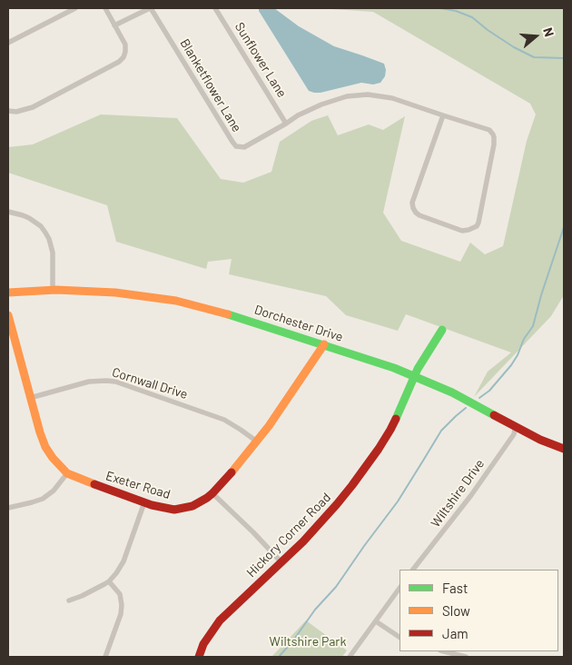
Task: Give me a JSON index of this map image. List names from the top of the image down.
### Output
{
  "streets": {
    "street": [
      "Sunflower Lane",
      "Blanketflower Lane",
      "Dorchester Drive",
      "Cornwall Drive",
      "Exeter Road",
      "Wiltshire Drive",
      "Hickory Corner Road"
    ]
  },
  "crossings": [
    ["Sunflower Lane", "Blanketflower Lane"],
    ["Dorchester Drive", "Exeter Road"],
    ["Dorchester Drive", "Wiltshire Drive"],
    ["Dorchester Drive", "Hickory Corner Road"],
    ["Cornwall Drive", "Exeter Road"]
  ],
  "parks": ["Wiltshire Park"],
  "legend": ["Fast", "Slow", "Jam"],
  "north": "right"
}
